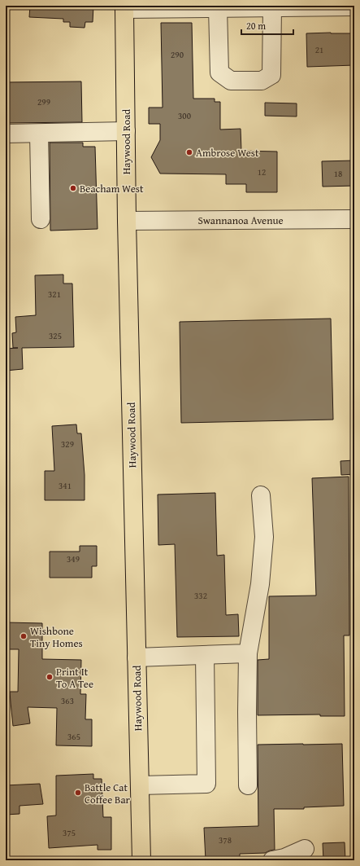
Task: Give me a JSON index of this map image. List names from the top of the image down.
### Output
{
  "streets": {
    "main road": ["Haywood Road"],
    "street": ["Swannanoa Avenue"]
  },
  "crossings": [
    ["Haywood Road", "Swannanoa Avenue"]
  ],
  "places": [
    "Ambrose West",
    "Beacham West",
    "Wishbone Tiny Homes",
    "Print It To A Tee",
    "Battle Cat Coffee Bar"
  ],
  "house_numbers": [
    "21",
    "290",
    "299",
    "300",
    "12",
    "18",
    "321",
    "325",
    "329",
    "341",
    "349",
    "332",
    "363",
    "365",
    "375",
    "378"
  ],
  "scale_bar": "20 m"
}
